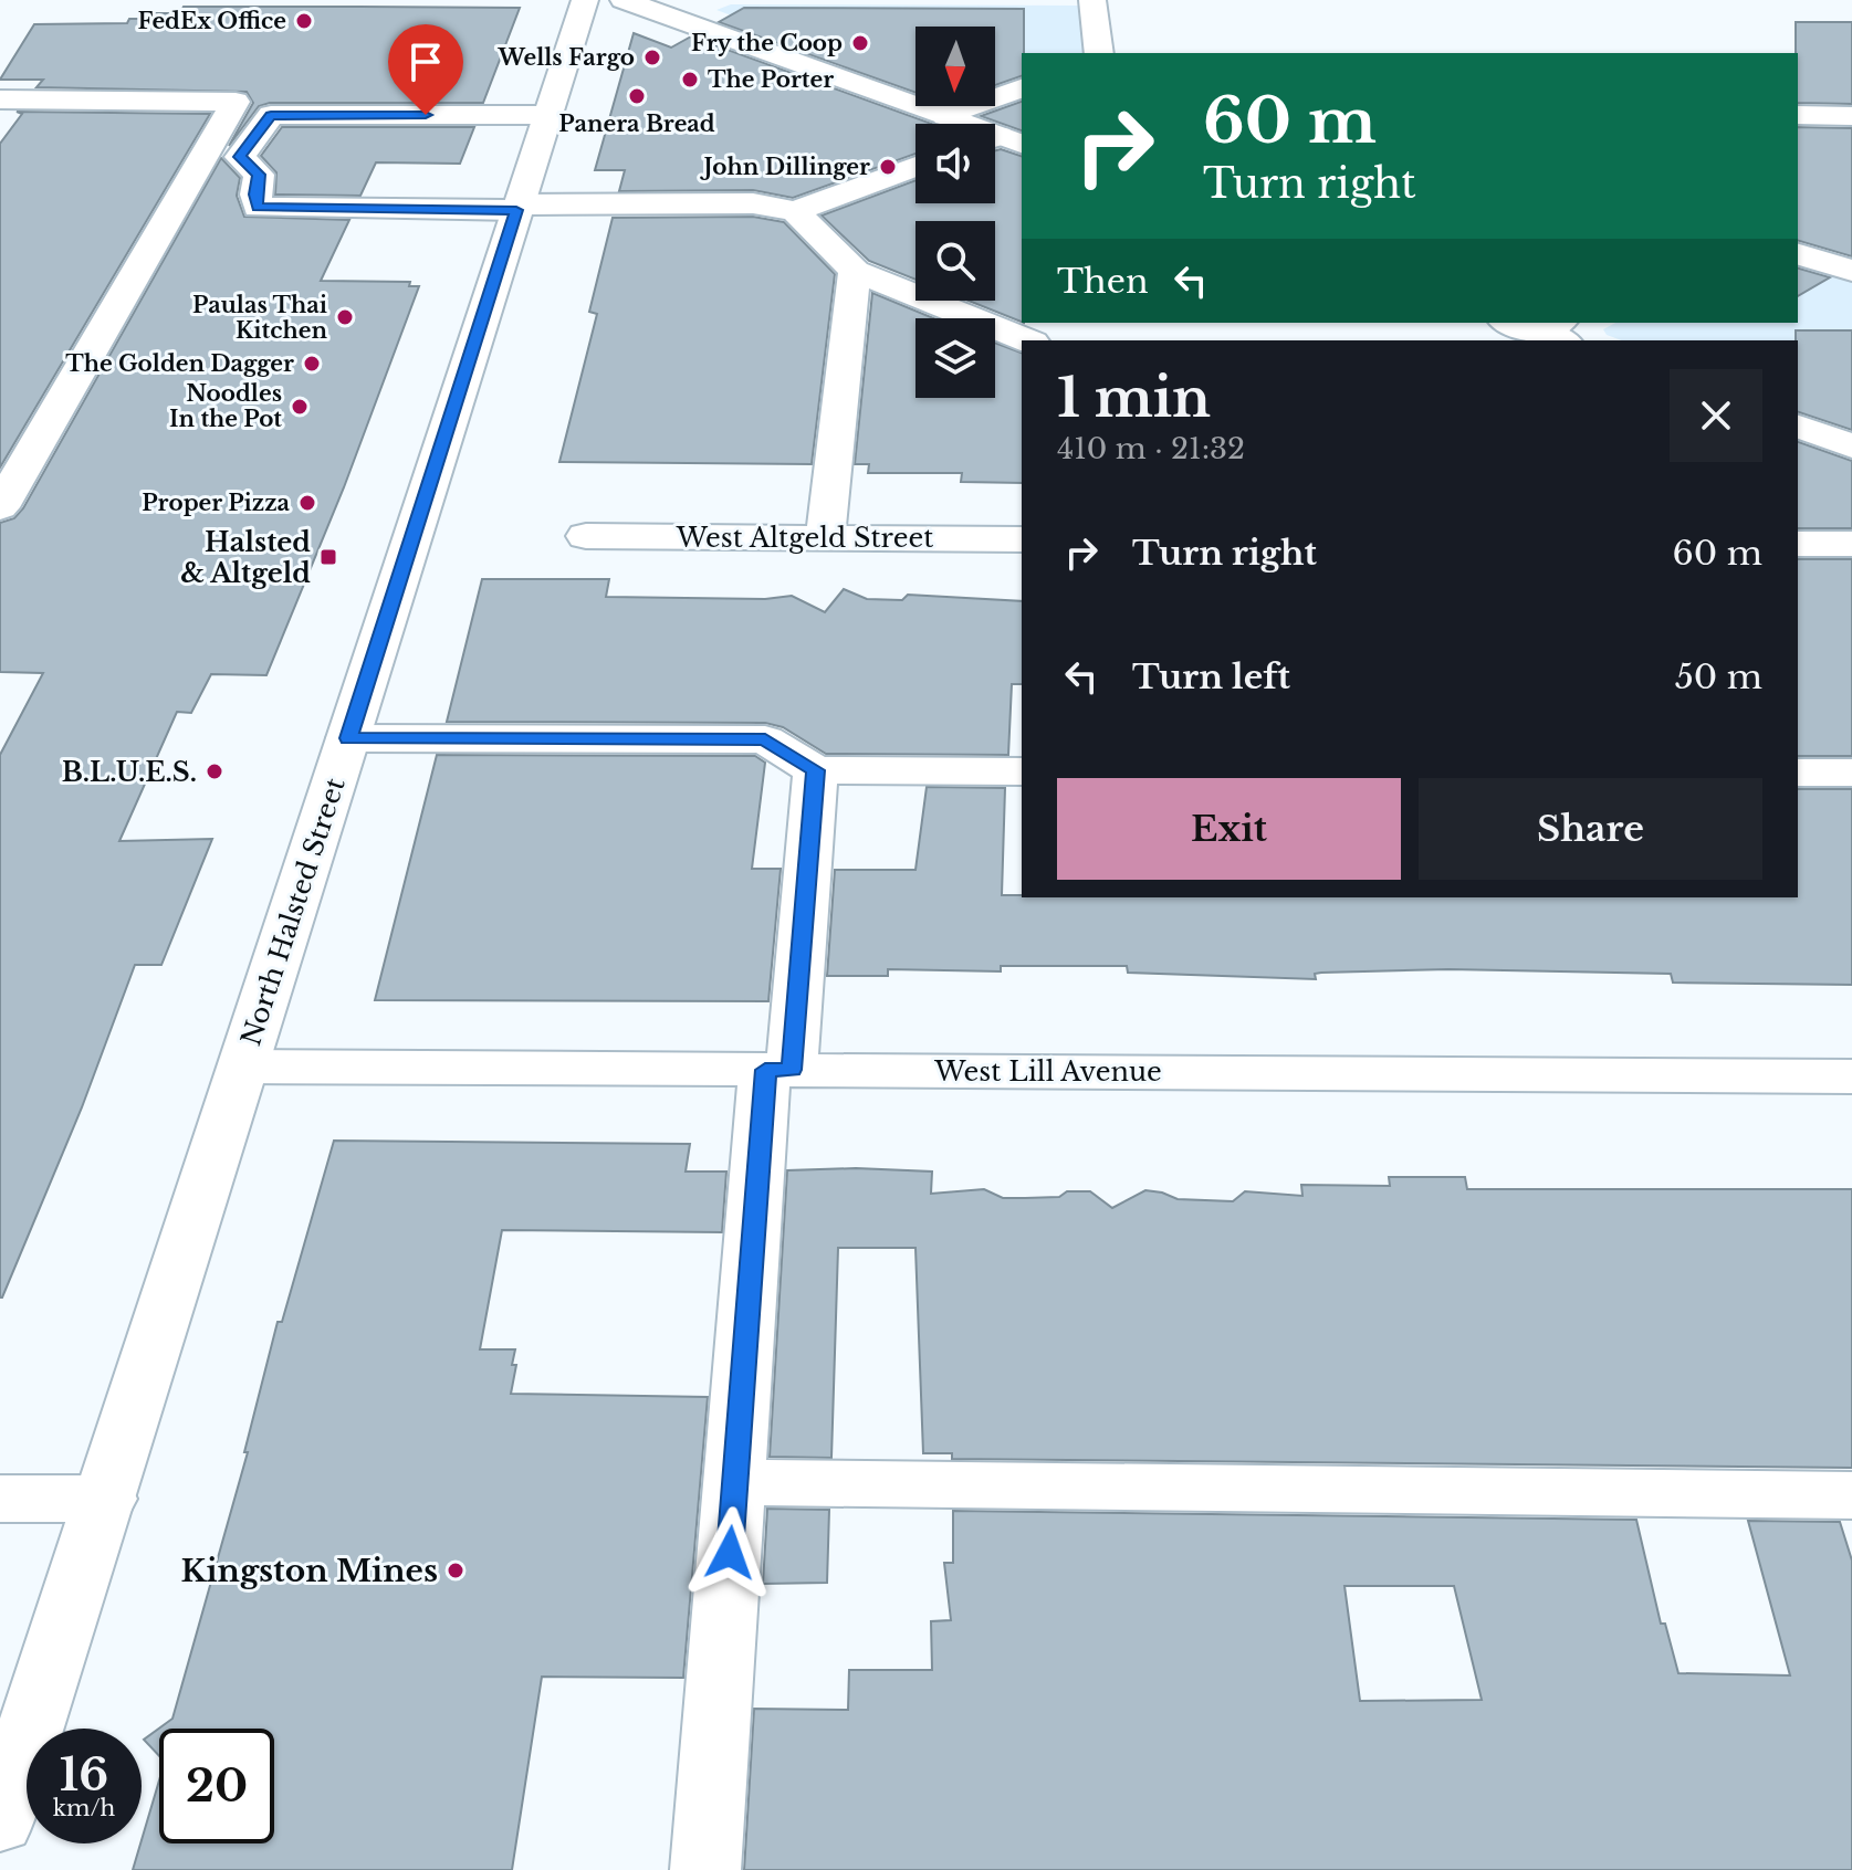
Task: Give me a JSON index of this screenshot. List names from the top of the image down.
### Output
{
  "streets": {
    "main road": ["West Altgeld Street", "North Halsted Street", "West Lill Avenue"]
  },
  "crossings": [
    ["North Halsted Street", "West Lill Avenue"]
  ],
  "places": {
    "other": [
      "FedEx Office",
      "Fry the Coop",
      "Wells Fargo",
      "The Porter",
      "Panera Bread",
      "John Dillinger",
      "Paulas Thai Kitchen",
      "The Golden Dagger",
      "Noodles In the Pot",
      "Proper Pizza",
      "B.L.U.E.S.",
      "Kingston Mines"
    ],
    "transit": ["Halsted & Altgeld"]
  },
  "north": "bottom",
  "page": {
    "turn": ["60 m", "Turn right"],
    "then": "Then",
    "heading": ["1 min", "410 m · 21:32"],
    "list": [
      {
        "name": "Turn right",
        "value": "60 m"
      },
      {
        "name": "Turn left",
        "value": "50 m"
      }
    ],
    "buttons": ["Exit", "Share"],
    "speed": "16 km/h",
    "limit": "20"
  }
}
